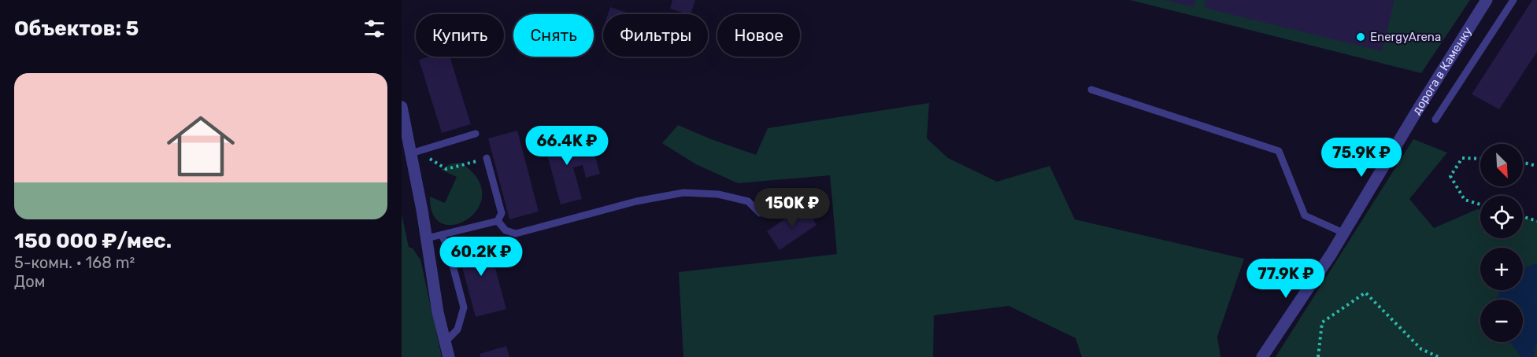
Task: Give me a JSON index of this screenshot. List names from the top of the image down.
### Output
{
  "streets": {
    "street": ["дорога в Каменку"]
  },
  "places": ["EnergyArena"],
  "north": "bottom right",
  "page": {
    "heading": "Объектов: 5",
    "chip": [
      "Купить",
      "Снять",
      "Фильтры",
      "Новое"
    ],
    "list": [
      {
        "name": "150 000 ₽/мес.",
        "note": "5-комн. · 168 m² · Дом"
      }
    ],
    "price": [
      "66.4K ₽",
      "75.9K ₽",
      "150K ₽",
      "60.2K ₽",
      "77.9K ₽"
    ],
    "map_buttons": ["+", "−"]
  }
}
